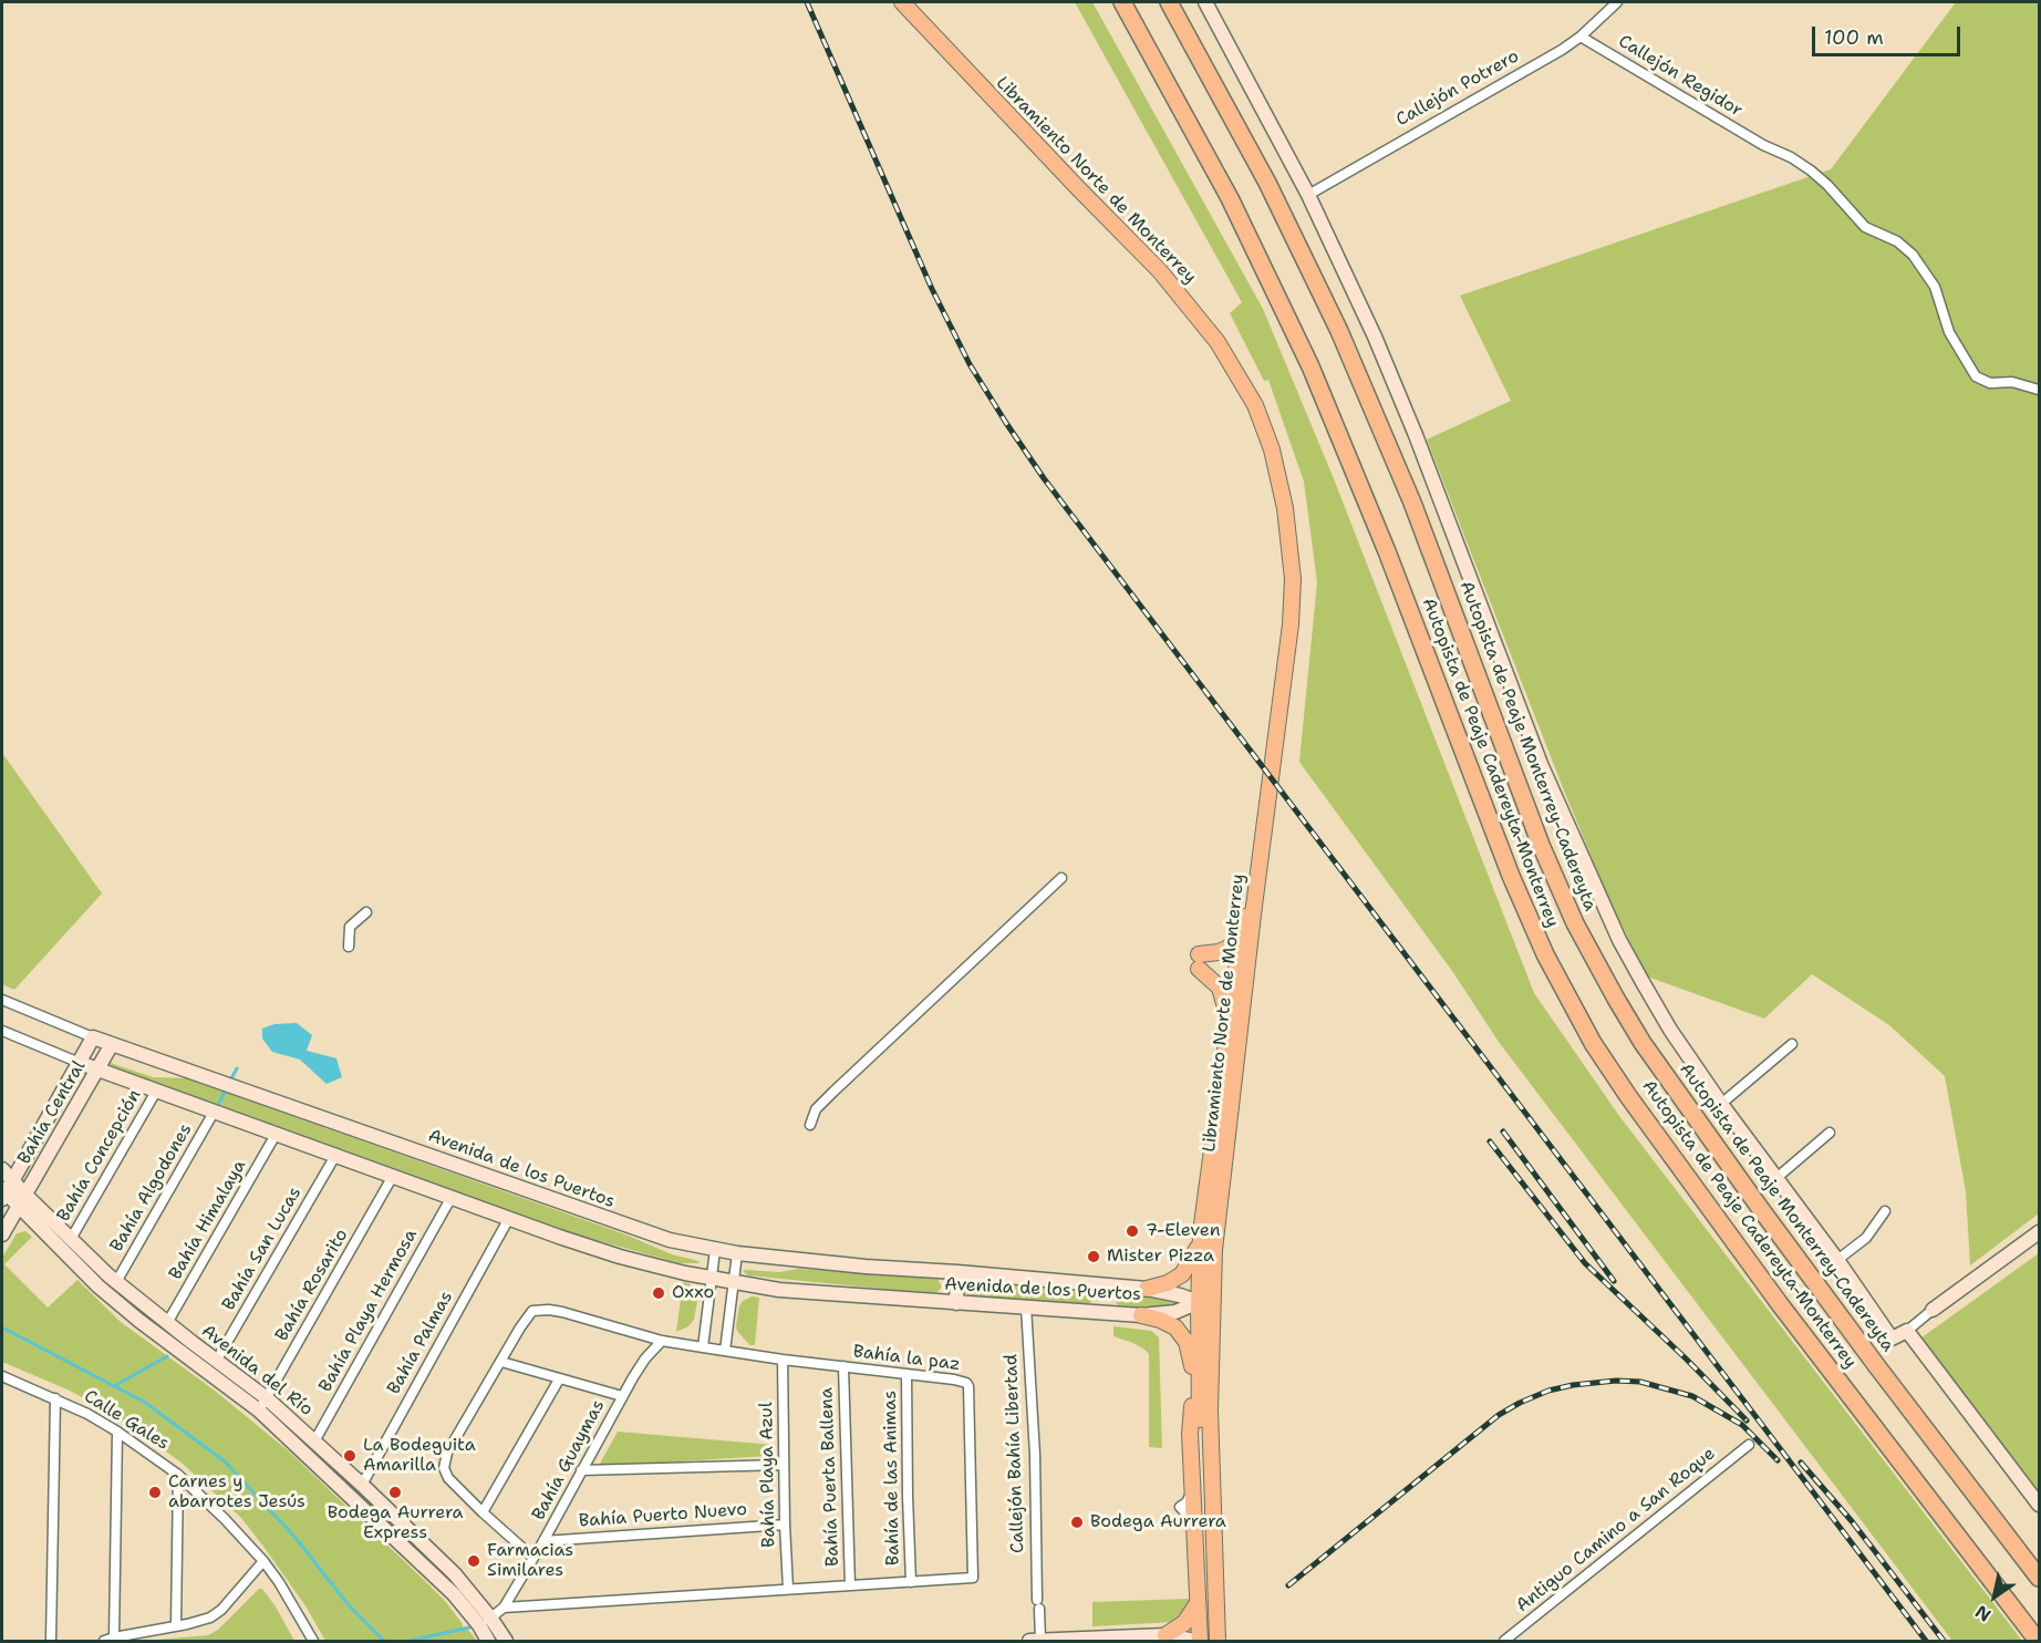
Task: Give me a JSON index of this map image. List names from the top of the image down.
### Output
{
  "streets": {
    "highway": ["Autopista de Peaje Monterrey-Cadereyta", "Autopista de Peaje Cadereyta-Monterrey"],
    "main road": ["Libramiento Norte de Monterrey"],
    "street": [
      "Callejón Regidor",
      "Callejón Potrero",
      "Bahía Central",
      "Bahía Concepción",
      "Avenida de los Puertos",
      "Bahía Algodones",
      "Bahía Himalaya",
      "Bahía San Lucas",
      "Bahía Rosarito",
      "Bahía Playa Hermosa",
      "Bahía Palmas",
      "Bahía la paz",
      "Avenida del Río",
      "Calle Gales",
      "Callejón Bahía Libertad",
      "Bahía Guaymas",
      "Bahía Playa Azul",
      "Bahía Puerta Ballena",
      "Bahía de las Animas",
      "Bahía Puerto Nuevo",
      "Antiguo Camino a San Roque"
    ]
  },
  "crossings": [
    ["Callejón Regidor", "Callejón Potrero"],
    ["Libramiento Norte de Monterrey", "Avenida de los Puertos"],
    ["Bahía Central", "Avenida de los Puertos"],
    ["Bahía Central", "Avenida del Río"],
    ["Bahía Concepción", "Avenida de los Puertos"],
    ["Bahía Concepción", "Avenida del Río"],
    ["Avenida de los Puertos", "Bahía Algodones"],
    ["Avenida de los Puertos", "Bahía Himalaya"],
    ["Avenida de los Puertos", "Bahía San Lucas"],
    ["Avenida de los Puertos", "Bahía Rosarito"],
    ["Avenida de los Puertos", "Bahía Playa Hermosa"],
    ["Avenida de los Puertos", "Bahía Palmas"],
    ["Avenida de los Puertos", "Callejón Bahía Libertad"],
    ["Bahía Algodones", "Avenida del Río"],
    ["Bahía Himalaya", "Avenida del Río"],
    ["Bahía San Lucas", "Avenida del Río"],
    ["Bahía Rosarito", "Avenida del Río"],
    ["Bahía Playa Hermosa", "Avenida del Río"],
    ["Bahía Palmas", "Avenida del Río"],
    ["Bahía la paz", "Bahía Guaymas"],
    ["Bahía la paz", "Bahía Playa Azul"],
    ["Bahía la paz", "Bahía Puerta Ballena"],
    ["Bahía la paz", "Bahía de las Animas"],
    ["Avenida del Río", "Bahía Guaymas"],
    ["Bahía Guaymas", "Bahía Puerto Nuevo"],
    ["Bahía Playa Azul", "Bahía Puerto Nuevo"]
  ],
  "places": [
    "7-Eleven",
    "Mister Pizza",
    "Oxxo",
    "La Bodeguita Amarilla",
    "Carnes y abarrotes Jesús",
    "Bodega Aurrera Express",
    "Bodega Aurrera",
    "Farmacias Similares"
  ],
  "scale_bar": "100 m",
  "north": "bottom left"
}
